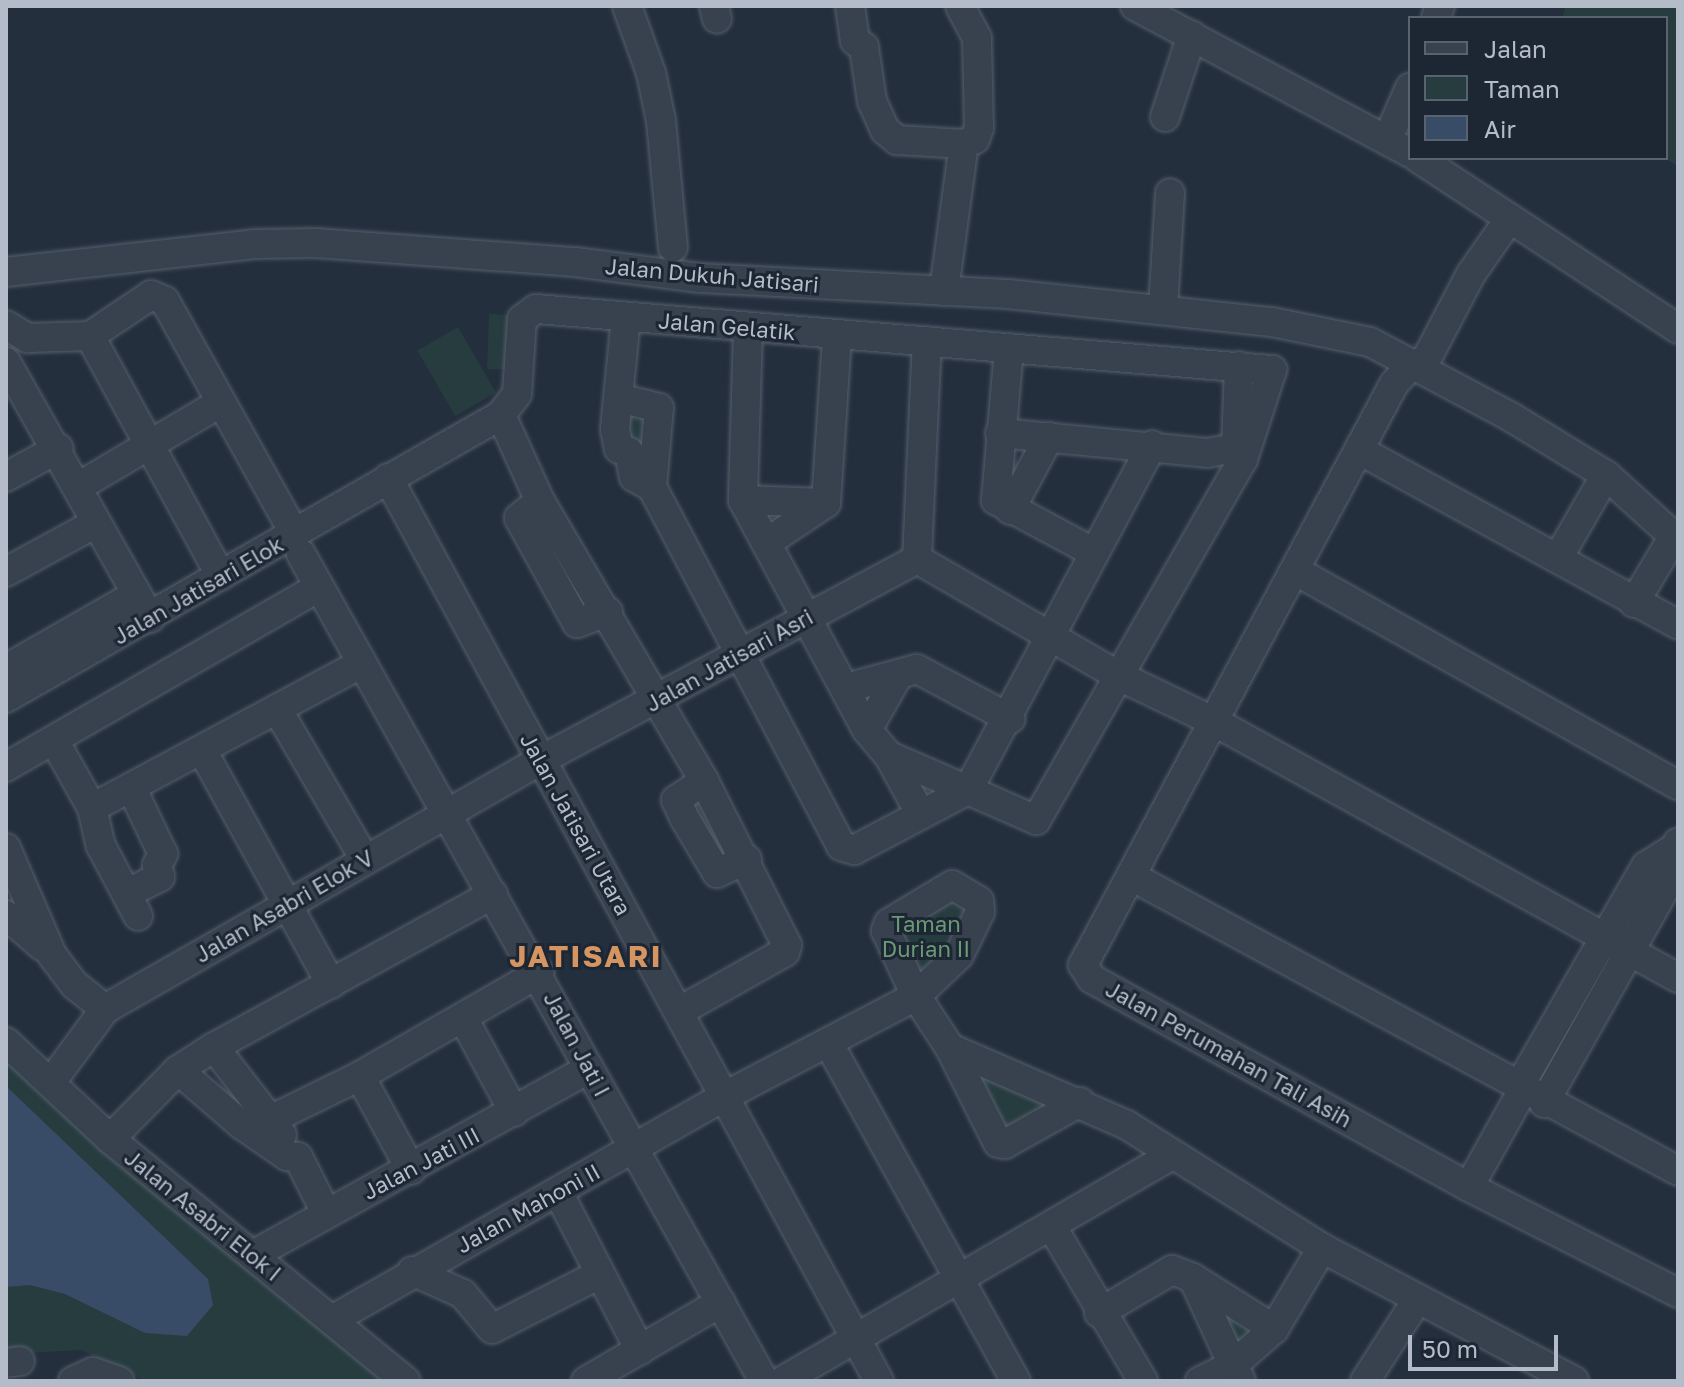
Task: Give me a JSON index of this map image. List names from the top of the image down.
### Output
{
  "streets": {
    "street": [
      "Jalan Dukuh Jatisari",
      "Jalan Gelatik",
      "Jalan Jatisari Elok",
      "Jalan Jatisari Asri",
      "Jalan Jatisari Utara",
      "Jalan Asabri Elok V",
      "Jalan Jati I",
      "Jalan Perumahan Tali Asih",
      "Jalan Jati III",
      "Jalan Mahoni II",
      "Jalan Asabri Elok I"
    ]
  },
  "crossings": [
    ["Jalan Dukuh Jatisari", "Jalan Perumahan Tali Asih"],
    ["Jalan Gelatik", "Jalan Jatisari Elok"],
    ["Jalan Jatisari Elok", "Jalan Jatisari Utara"],
    ["Jalan Jatisari Elok", "Jalan Jati I"],
    ["Jalan Jatisari Asri", "Jalan Jatisari Utara"],
    ["Jalan Jatisari Asri", "Jalan Asabri Elok V"],
    ["Jalan Jatisari Utara", "Jalan Asabri Elok V"],
    ["Jalan Jatisari Utara", "Jalan Mahoni II"],
    ["Jalan Asabri Elok V", "Jalan Jati I"],
    ["Jalan Asabri Elok V", "Jalan Asabri Elok I"],
    ["Jalan Jati I", "Jalan Jati III"],
    ["Jalan Jati I", "Jalan Mahoni II"],
    ["Jalan Jati III", "Jalan Asabri Elok I"],
    ["Jalan Mahoni II", "Jalan Asabri Elok I"]
  ],
  "districts": ["JATISARI"],
  "parks": ["Taman Durian II"],
  "legend": ["Jalan", "Taman", "Air"],
  "scale_bar": "50 m"
}
